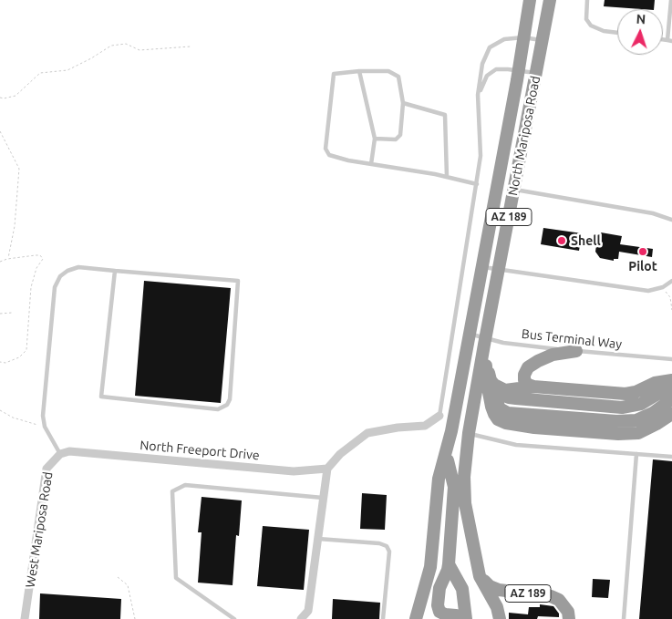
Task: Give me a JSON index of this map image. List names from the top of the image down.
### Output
{
  "streets": {
    "highway": ["North Mariposa Road", "AZ 189"],
    "street": ["North Freeport Drive", "West Mariposa Road"],
    "lane": ["Bus Terminal Way"]
  },
  "crossings": [
    ["North Mariposa Road", "AZ 189"],
    ["North Mariposa Road", "Bus Terminal Way"],
    ["AZ 189", "Bus Terminal Way"],
    ["North Freeport Drive", "West Mariposa Road"]
  ],
  "places": ["Shell", "Pilot"],
  "north": "top"
}
